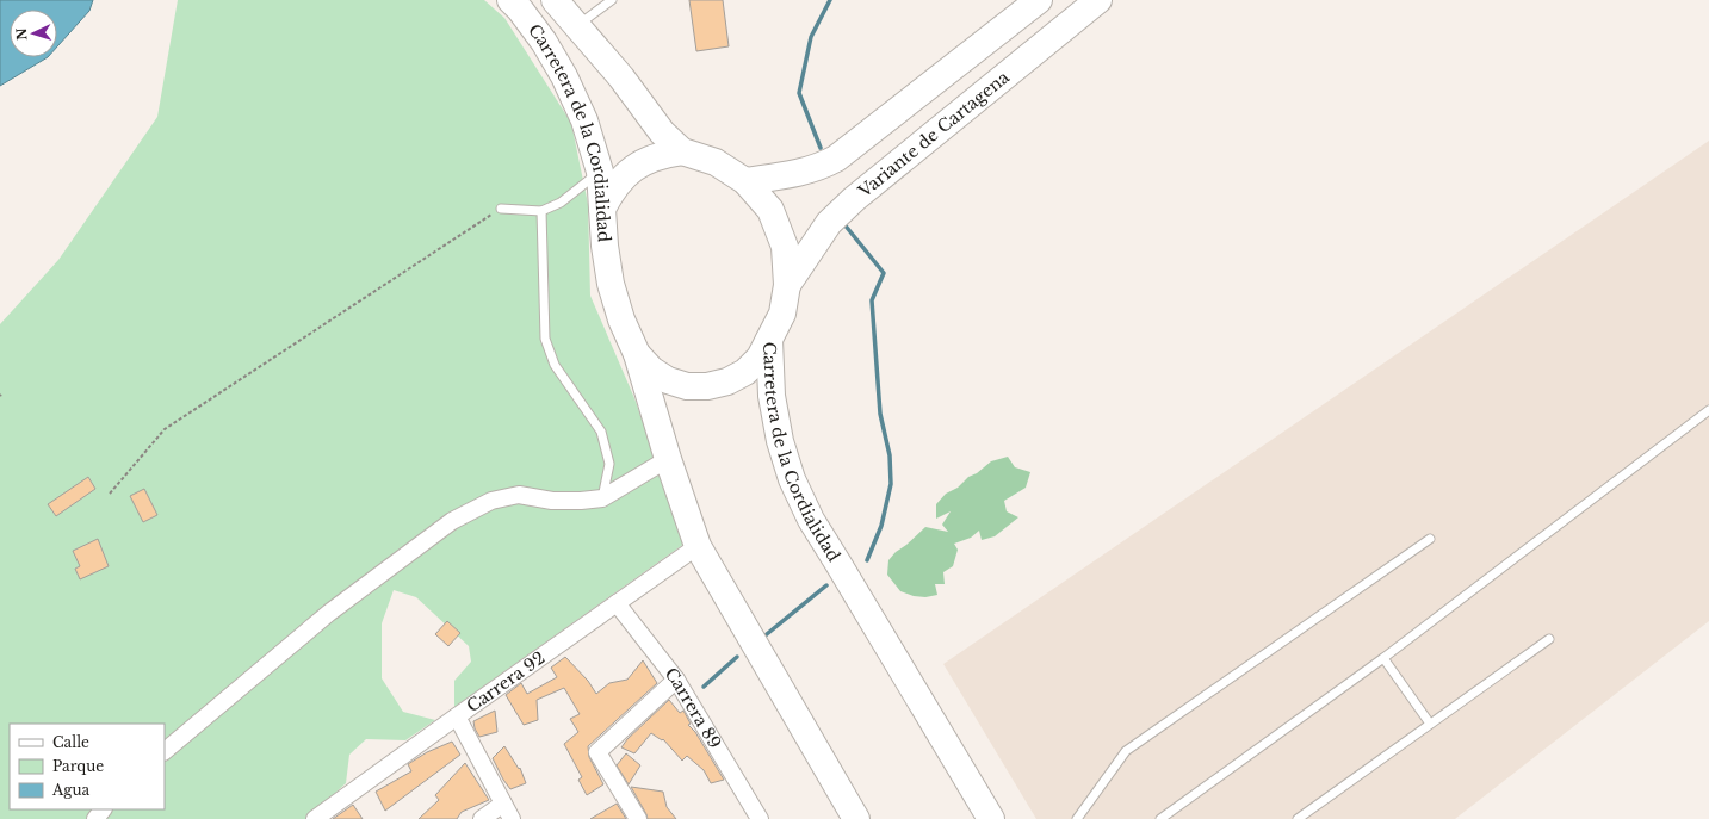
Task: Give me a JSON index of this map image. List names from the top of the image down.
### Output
{
  "streets": {
    "highway": ["Variante de Cartagena", "Carretera de la Cordialidad"],
    "street": ["Carrera 92", "Carrera 89"]
  },
  "crossings": [
    ["Variante de Cartagena", "Carretera de la Cordialidad"],
    ["Carretera de la Cordialidad", "Carrera 92"],
    ["Carrera 92", "Carrera 89"]
  ],
  "legend": ["Calle", "Parque", "Agua"],
  "north": "left"
}
